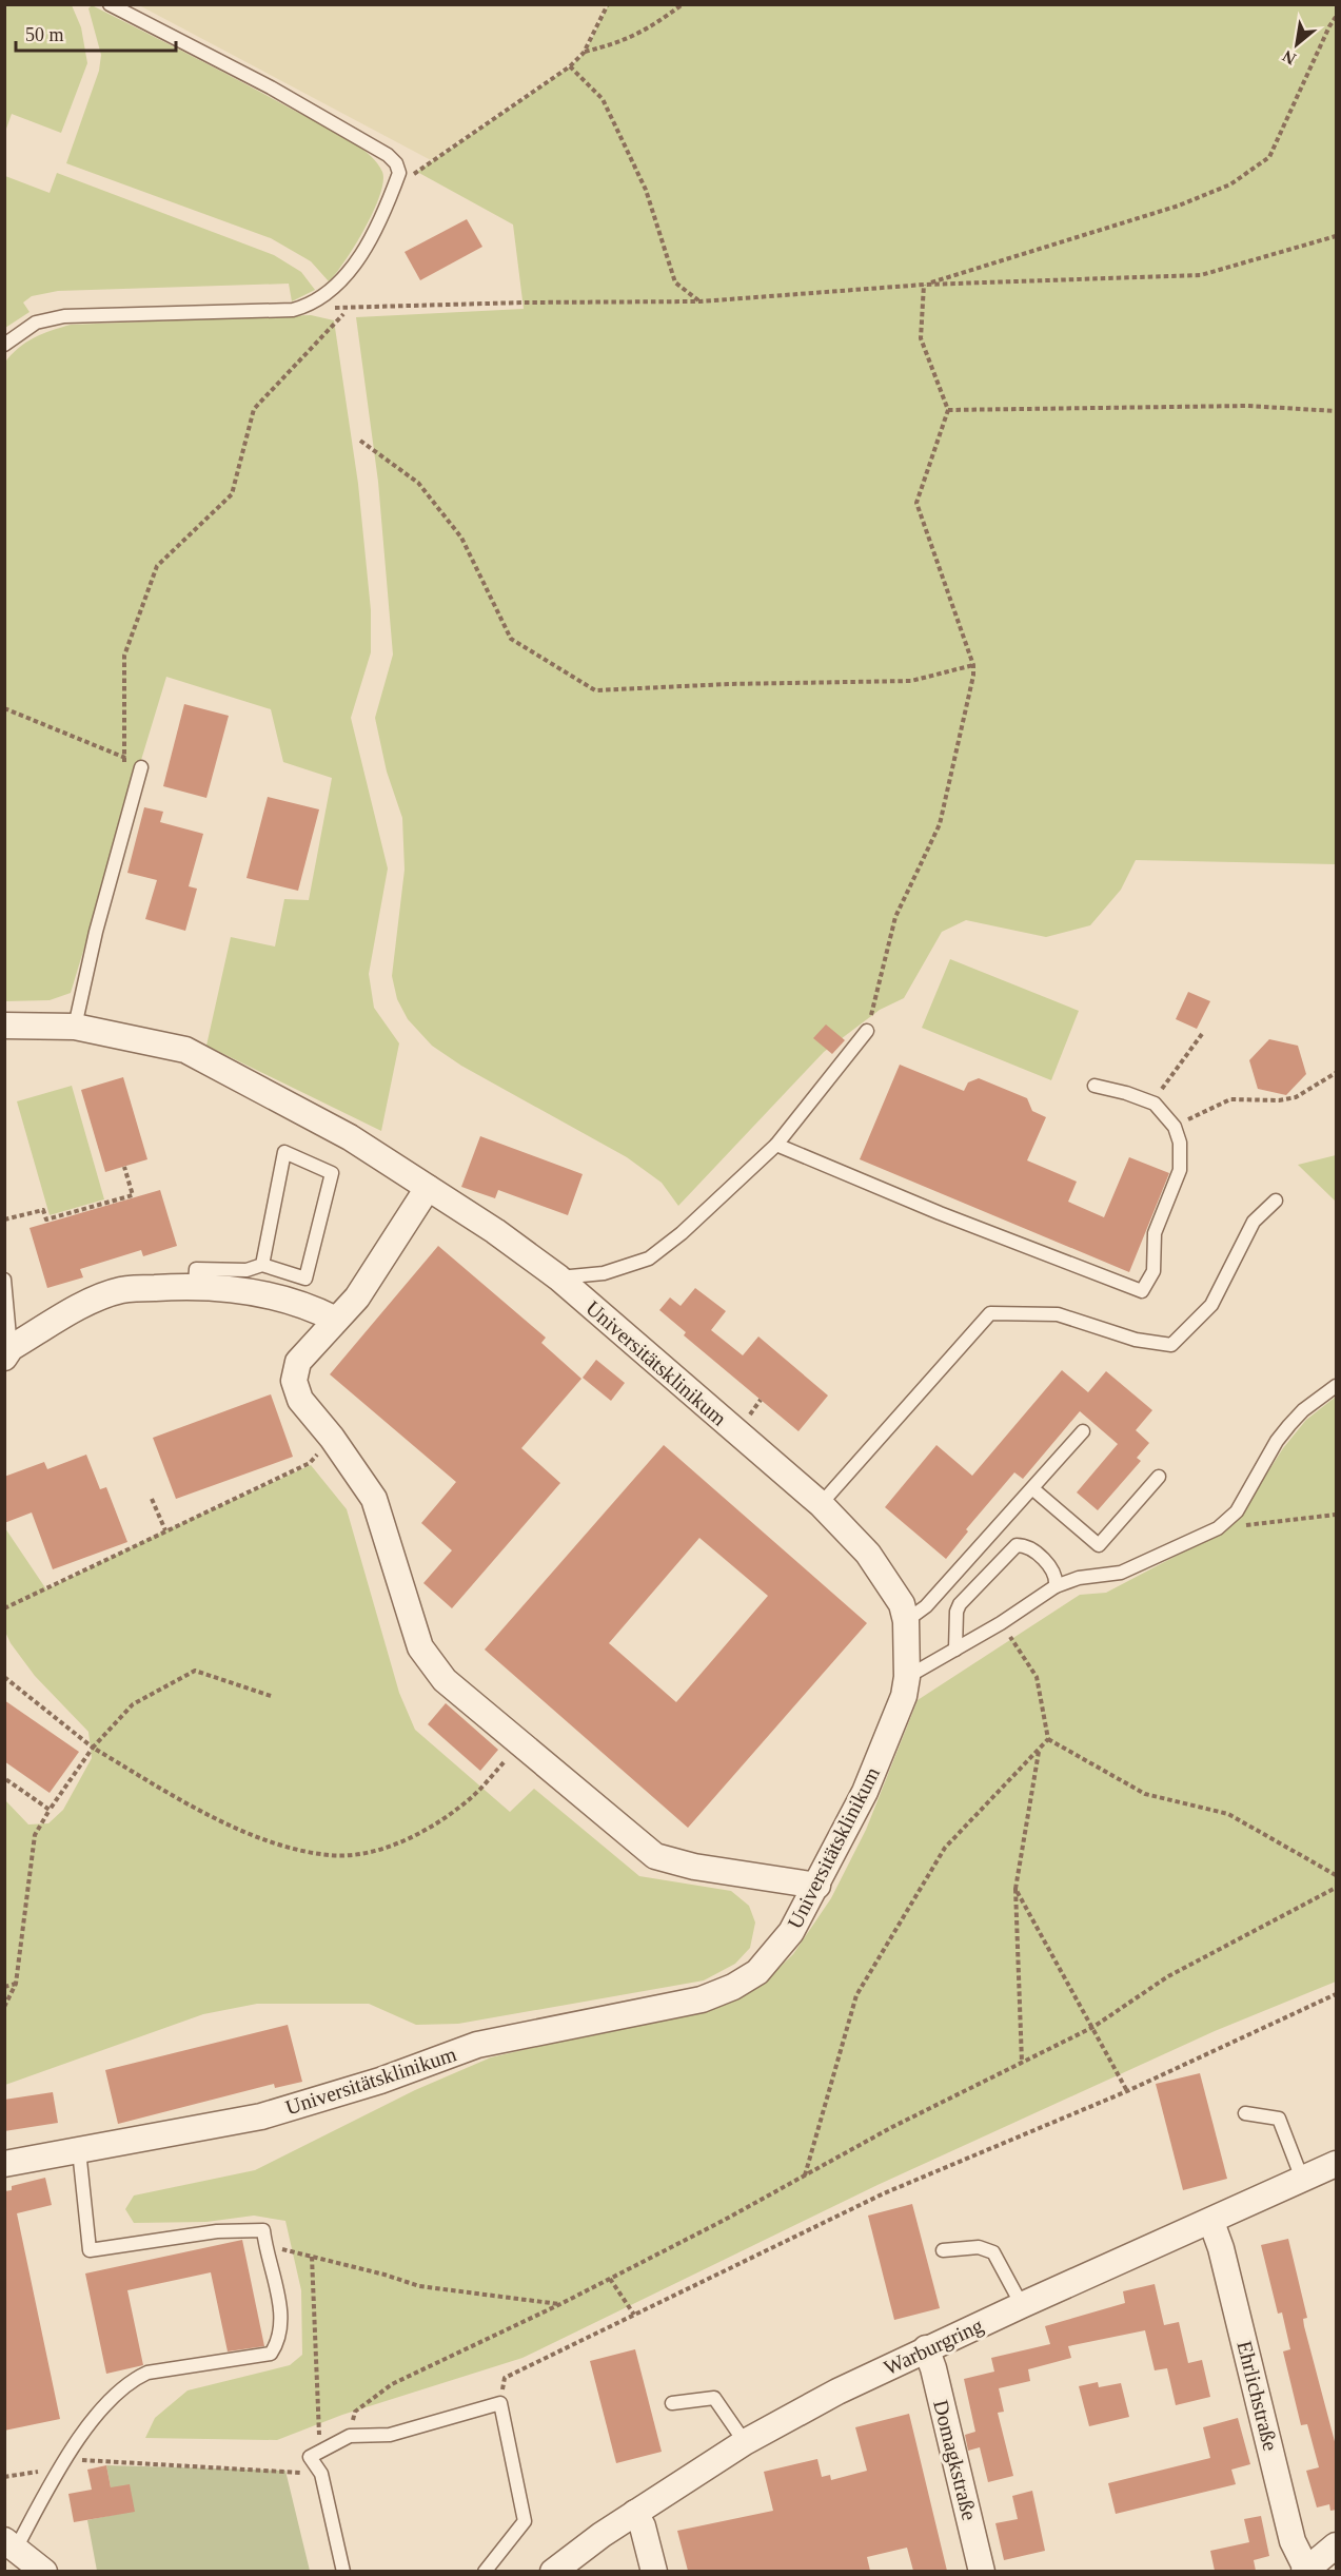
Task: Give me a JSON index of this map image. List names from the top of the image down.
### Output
{
  "streets": {
    "street": [
      "Universitätsklinikum",
      "Warburgring",
      "Ehrlichstraße",
      "Domagkstraße"
    ]
  },
  "crossings": [
    ["Warburgring", "Ehrlichstraße"],
    ["Warburgring", "Domagkstraße"]
  ],
  "scale_bar": "50 m",
  "north": "bottom left"
}
